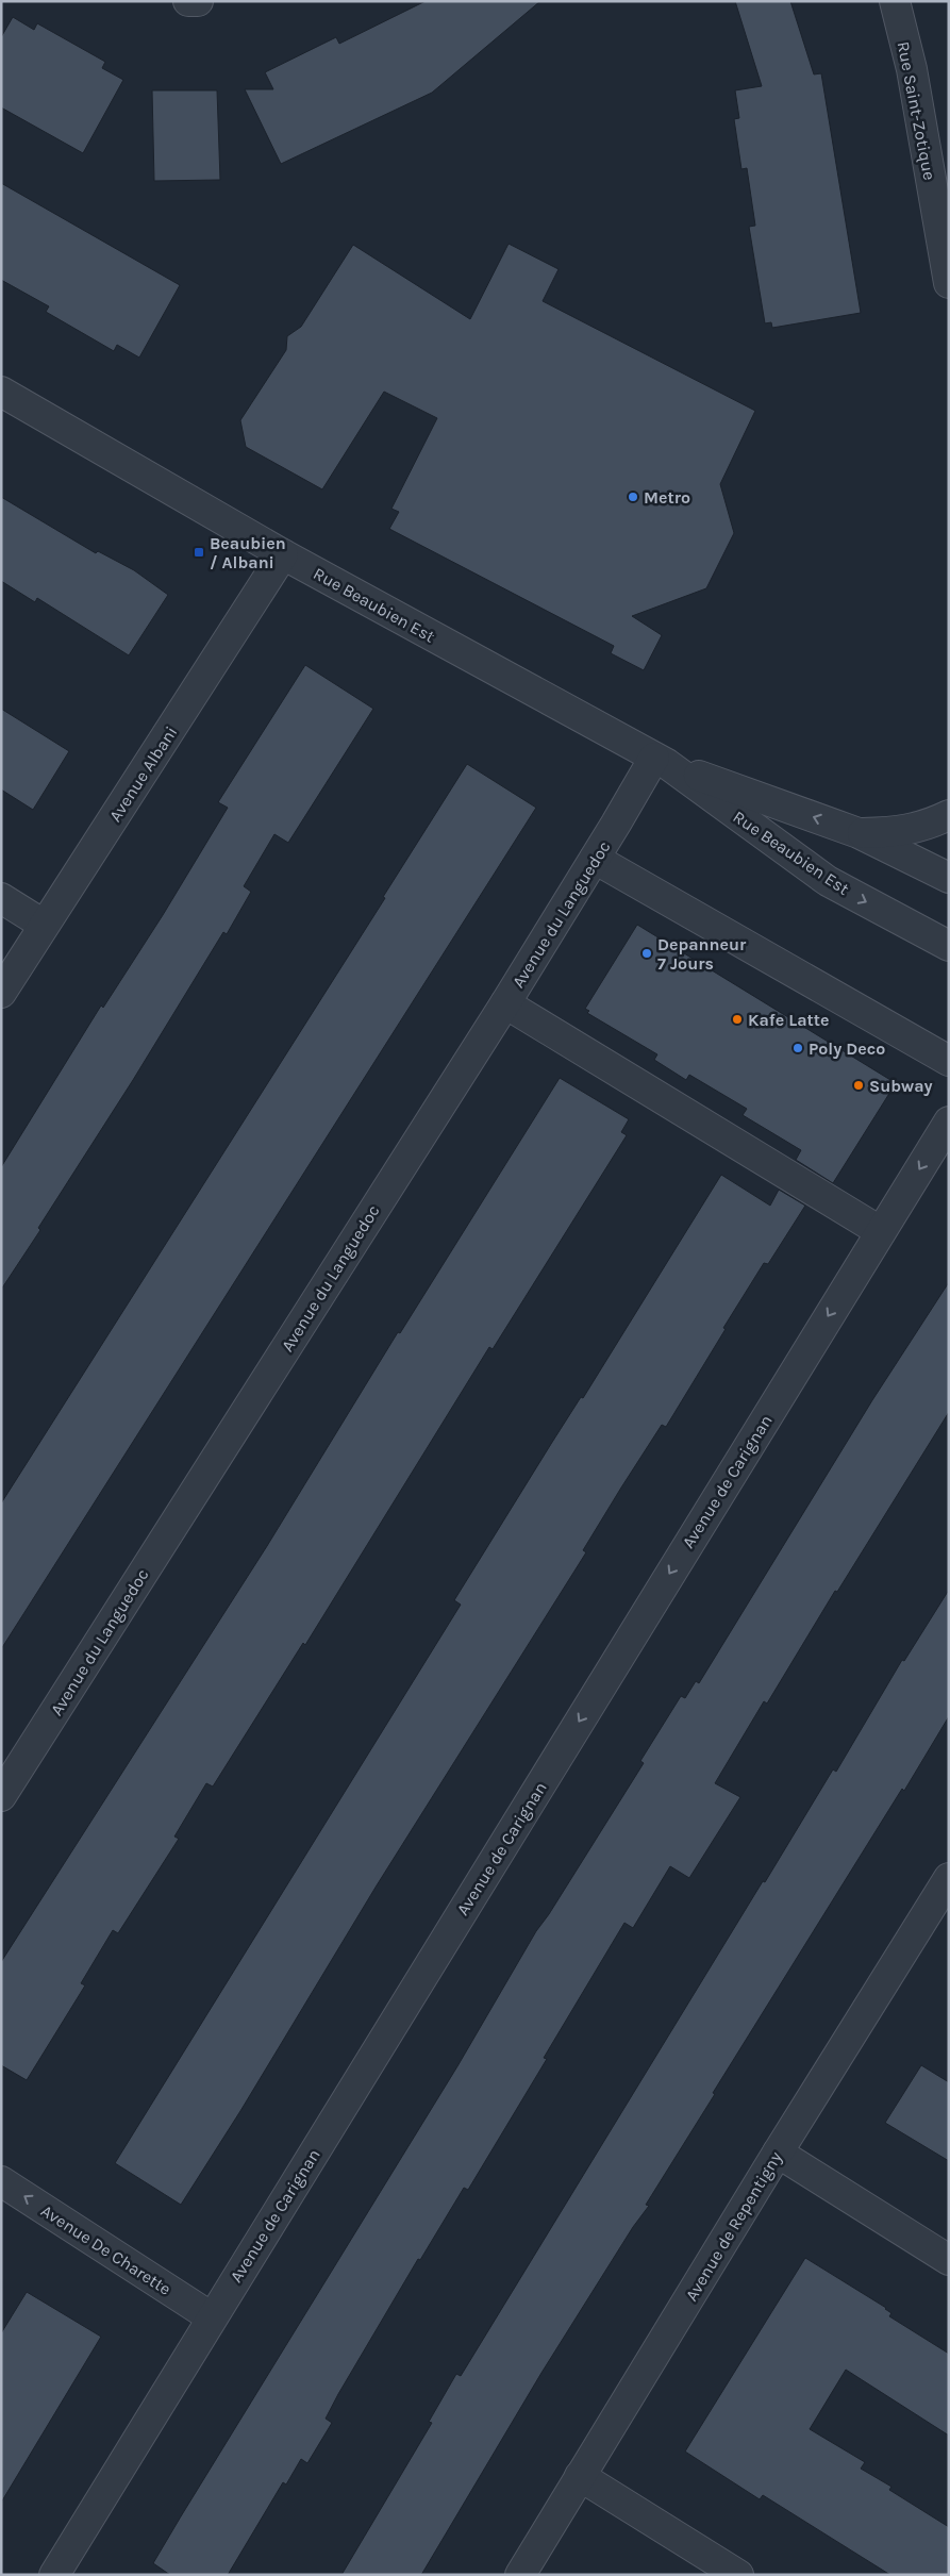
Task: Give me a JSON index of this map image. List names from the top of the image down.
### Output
{
  "streets": {
    "street": [
      "Rue Saint-Zotique",
      "Rue Beaubien Est",
      "Avenue Albani",
      "Avenue du Languedoc",
      "Avenue de Carignan",
      "Avenue de Repentigny",
      "Avenue De Charette"
    ]
  },
  "crossings": [
    ["Rue Beaubien Est", "Avenue Albani"],
    ["Rue Beaubien Est", "Avenue du Languedoc"],
    ["Avenue de Carignan", "Avenue De Charette"]
  ],
  "one_way": ["Avenue de Carignan", "Avenue De Charette"],
  "places": {
    "other": [
      "Metro",
      "Depanneur 7 Jours",
      "Kafe Latte",
      "Poly Deco",
      "Subway"
    ],
    "transit": ["Beaubien / Albani"]
  }
}
